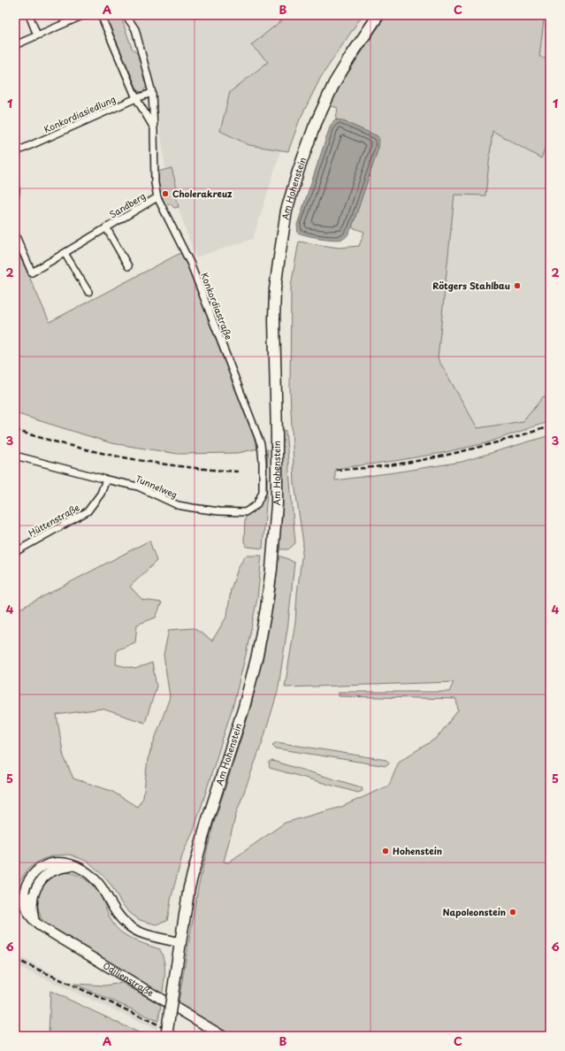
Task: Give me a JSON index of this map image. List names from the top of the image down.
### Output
{
  "streets": {
    "main road": ["Am Hohenstein", "Odilienstraße"],
    "street": [
      "Konkordiasiedlung",
      "Sandberg",
      "Konkordiastraße",
      "Tunnelweg",
      "Hüttenstraße"
    ]
  },
  "crossings": [
    ["Konkordiasiedlung", "Konkordiastraße"],
    ["Sandberg", "Konkordiastraße"],
    ["Konkordiastraße", "Tunnelweg"],
    ["Tunnelweg", "Hüttenstraße"]
  ],
  "places": [
    "Cholerakreuz",
    "Rötgers Stahlbau",
    "Hohenstein",
    "Napoleonstein"
  ],
  "grid": {
    "columns": ["A", "B", "C"],
    "rows": [
      "1",
      "2",
      "3",
      "4",
      "5",
      "6"
    ]
  }
}
